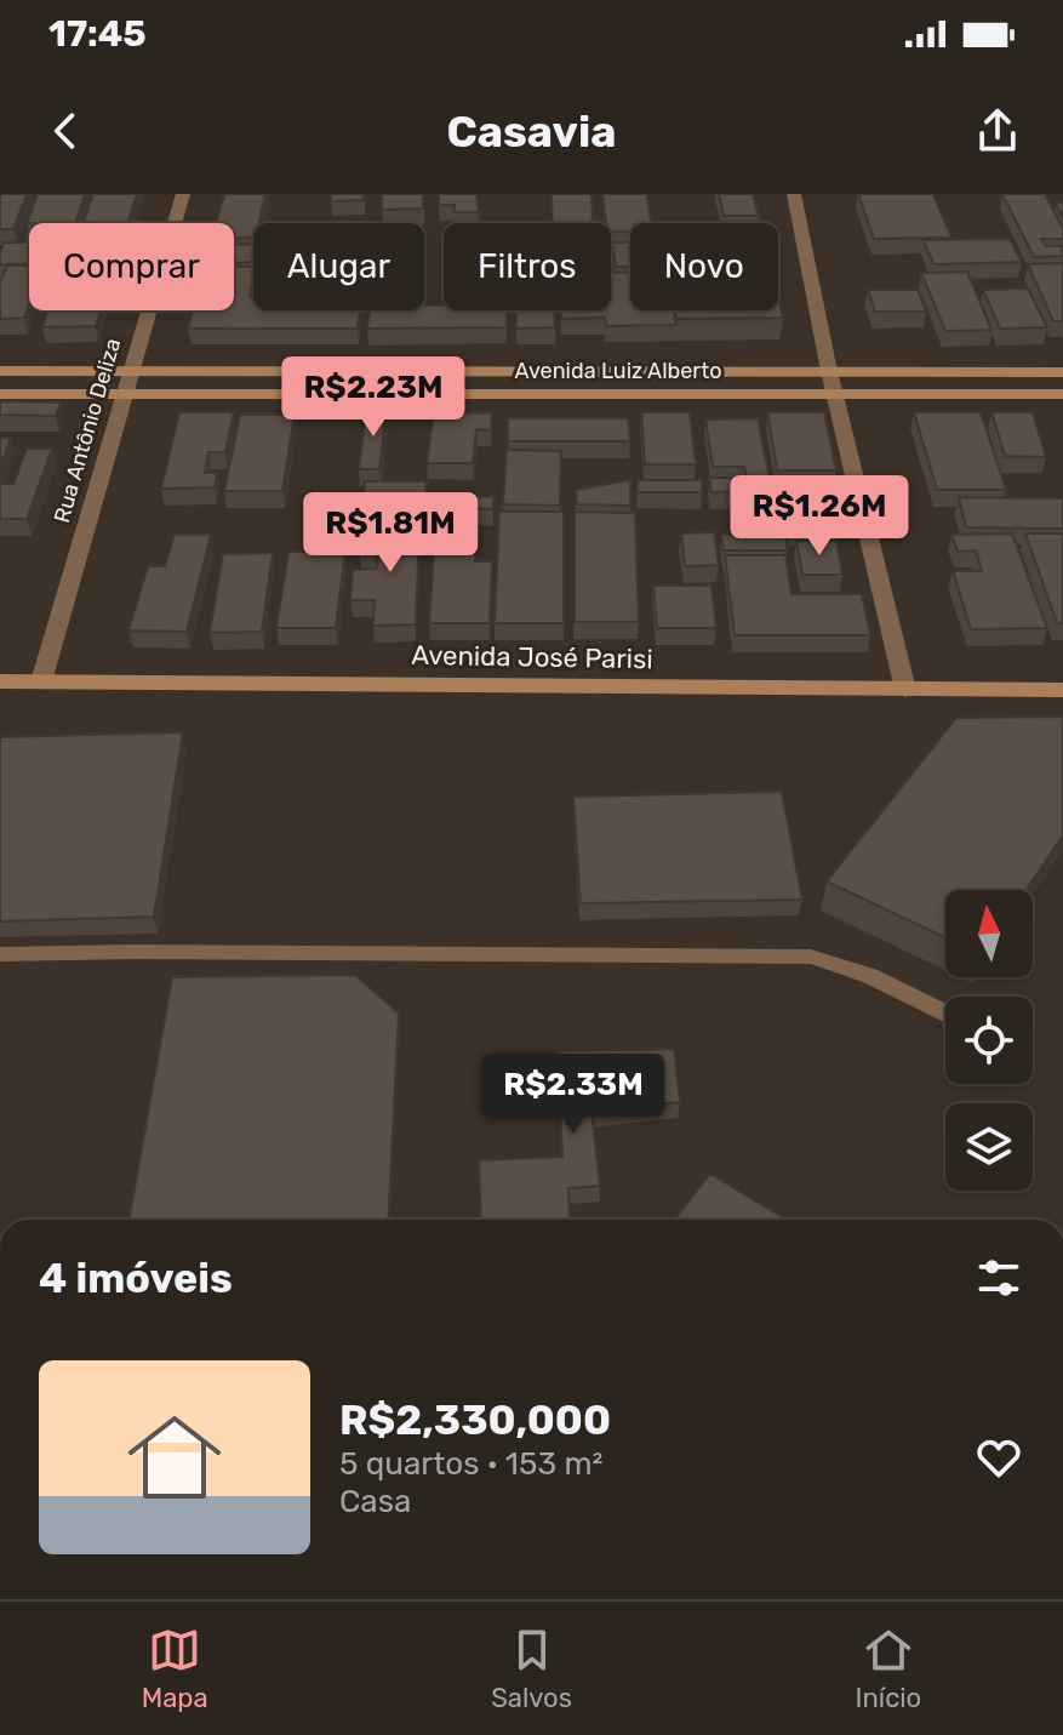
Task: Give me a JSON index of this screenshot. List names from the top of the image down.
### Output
{
  "streets": {
    "main road": ["Avenida Luiz Alberto", "Avenida José Parisi"],
    "street": ["Rua Antônio Deliza"]
  },
  "crossings": [
    ["Avenida Luiz Alberto", "Rua Antônio Deliza"],
    ["Rua Antônio Deliza", "Avenida José Parisi"]
  ],
  "north": "top",
  "page": {
    "status": "17:45",
    "header": "Casavia",
    "chip": [
      "Comprar",
      "Alugar",
      "Filtros",
      "Novo"
    ],
    "price": [
      "R$2.23M",
      "R$1.26M",
      "R$1.81M",
      "R$2.33M"
    ],
    "heading": "4 imóveis",
    "list": [
      {
        "name": "R$2,330,000",
        "note": "5 quartos · 153 m² · Casa"
      }
    ],
    "tabs": ["Mapa", "Salvos", "Início"]
  }
}
